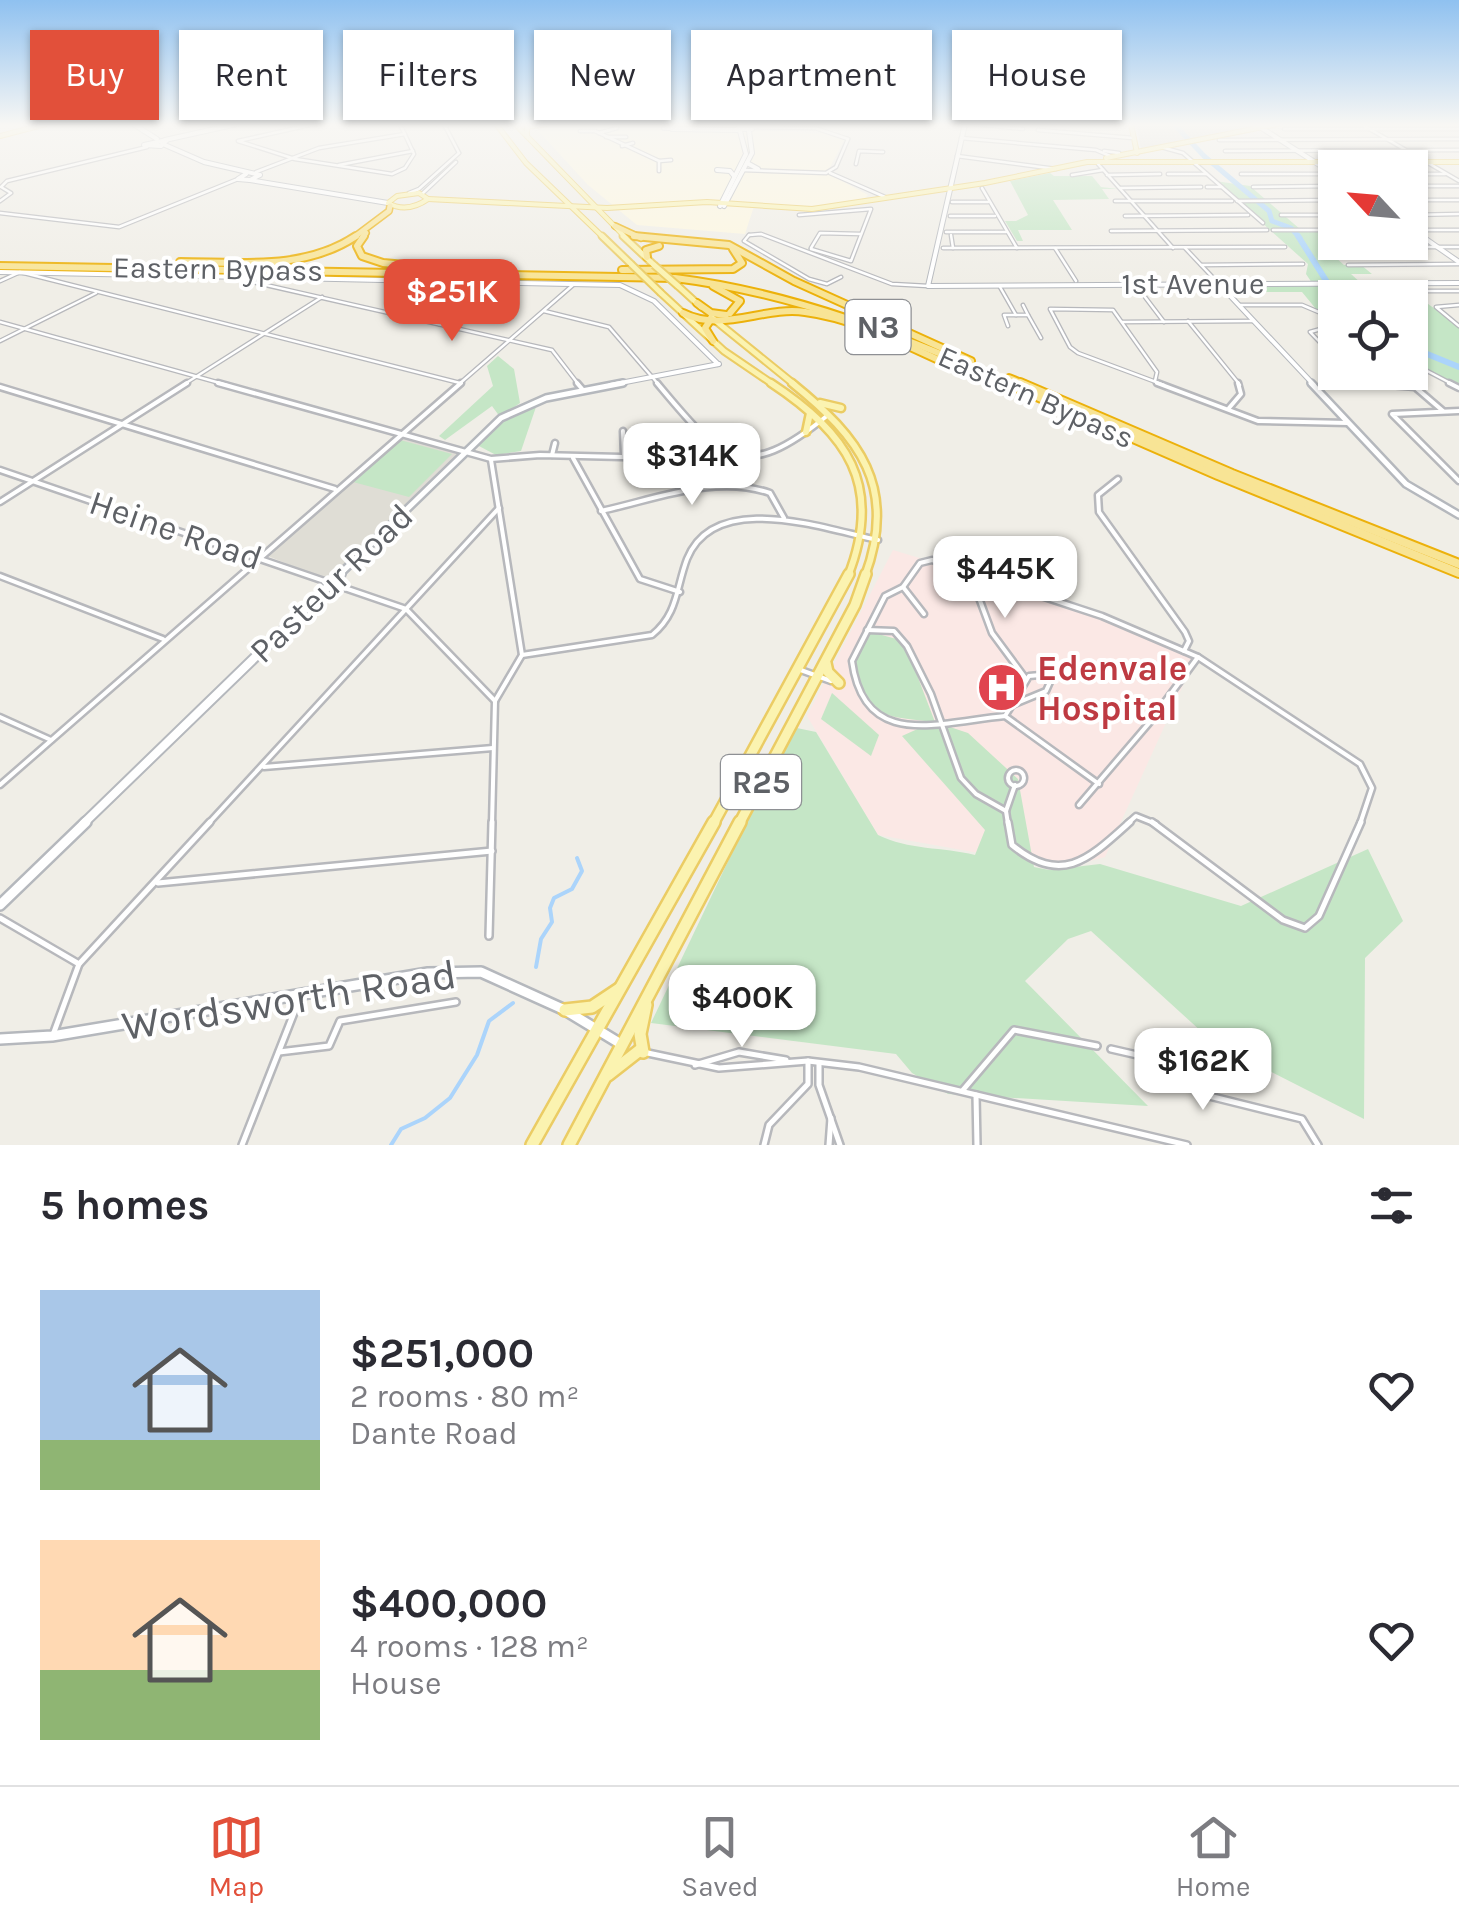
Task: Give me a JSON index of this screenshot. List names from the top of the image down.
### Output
{
  "streets": {
    "highway": ["Eastern Bypass", "N3"],
    "main road": ["R25"],
    "street": [
      "1st Avenue",
      "Heine Road",
      "Pasteur Road",
      "Wordsworth Road"
    ]
  },
  "crossings": [
    ["Heine Road", "Pasteur Road"],
    ["R25", "Wordsworth Road"]
  ],
  "places": {
    "hospital": ["Edenvale Hospital"]
  },
  "north": "top left",
  "page": {
    "chip": [
      "Buy",
      "Rent",
      "Filters",
      "New",
      "Apartment",
      "House"
    ],
    "price": [
      "$251K",
      "$314K",
      "$445K",
      "$400K",
      "$162K"
    ],
    "heading": "5 homes",
    "list": [
      {
        "name": "$251,000",
        "note": "2 rooms · 80 m² · Dante Road"
      },
      {
        "name": "$400,000",
        "note": "4 rooms · 128 m² · House"
      }
    ],
    "tabs": ["Map", "Saved", "Home"]
  }
}
